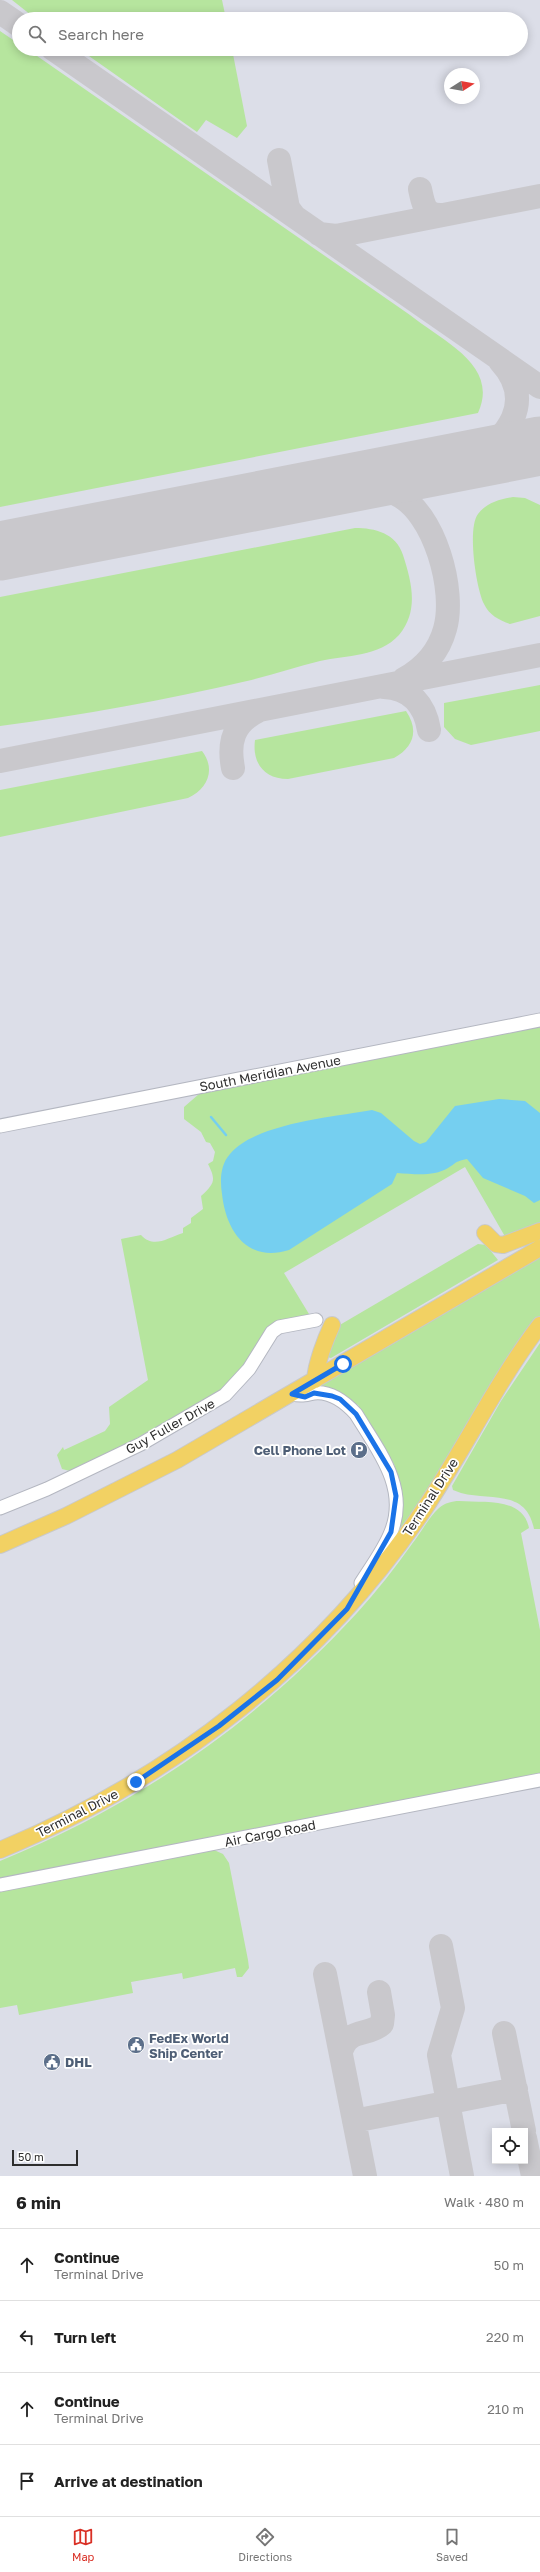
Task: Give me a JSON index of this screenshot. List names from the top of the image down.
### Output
{
  "streets": {
    "main road": ["Terminal Drive"],
    "street": ["South Meridian Avenue", "Guy Fuller Drive", "Air Cargo Road"]
  },
  "places": {
    "parking": ["Cell Phone Lot"],
    "public building": ["FedEx World Ship Center", "DHL"]
  },
  "scale_bar": "50 m",
  "north": "right",
  "page": {
    "search": "Search here",
    "scale": "50 m",
    "heading": ["6 min", "Walk · 480 m"],
    "list": [
      ["Continue", "Terminal Drive", "50 m"],
      ["Turn left", "220 m"],
      ["Continue", "Terminal Drive", "210 m"],
      "Arrive at destination"
    ],
    "nav": ["Map", "Directions", "Saved"]
  }
}
